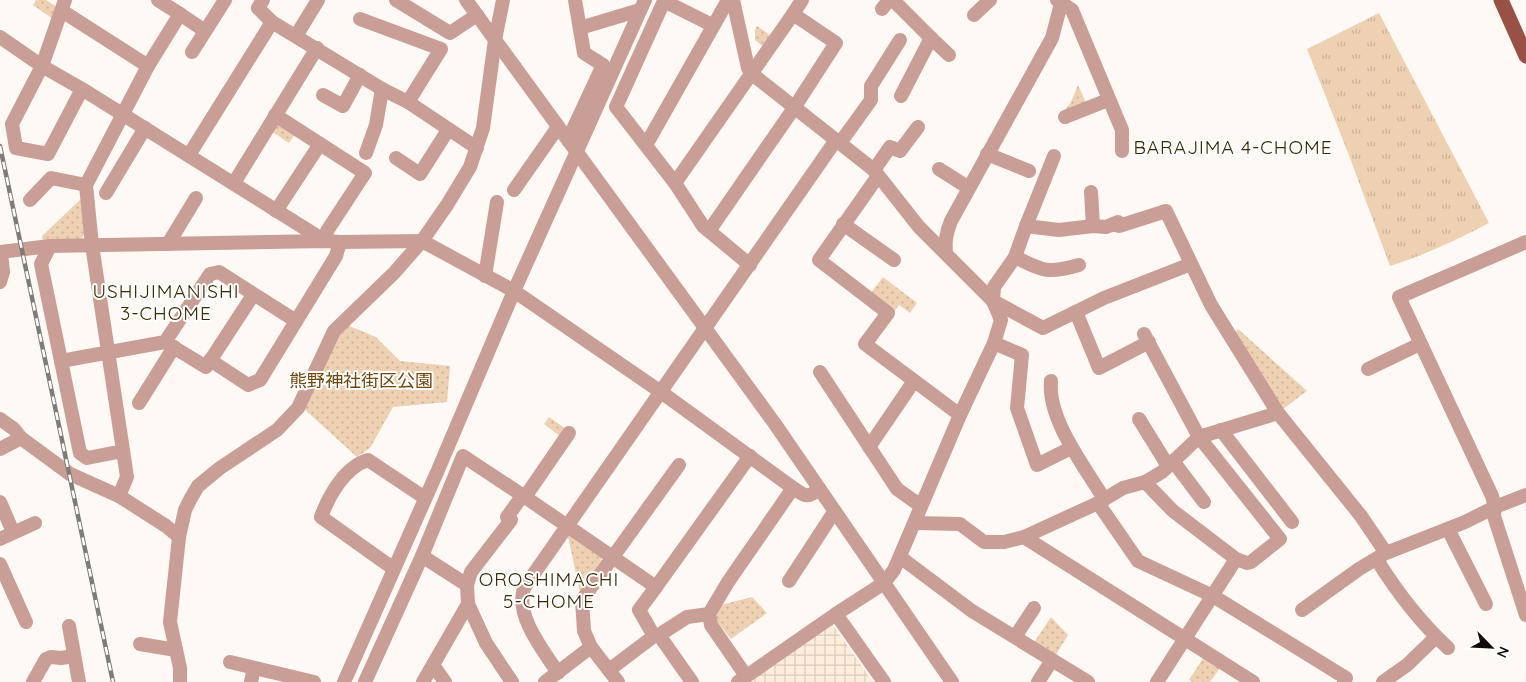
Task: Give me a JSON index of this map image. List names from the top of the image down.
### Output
{
  "districts": ["BARAJIMA 4-CHOME", "USHIJIMANISHI 3-CHOME", "OROSHIMACHI 5-CHOME"],
  "parks": ["熊野神社街区公園"],
  "north": "bottom right"
}
